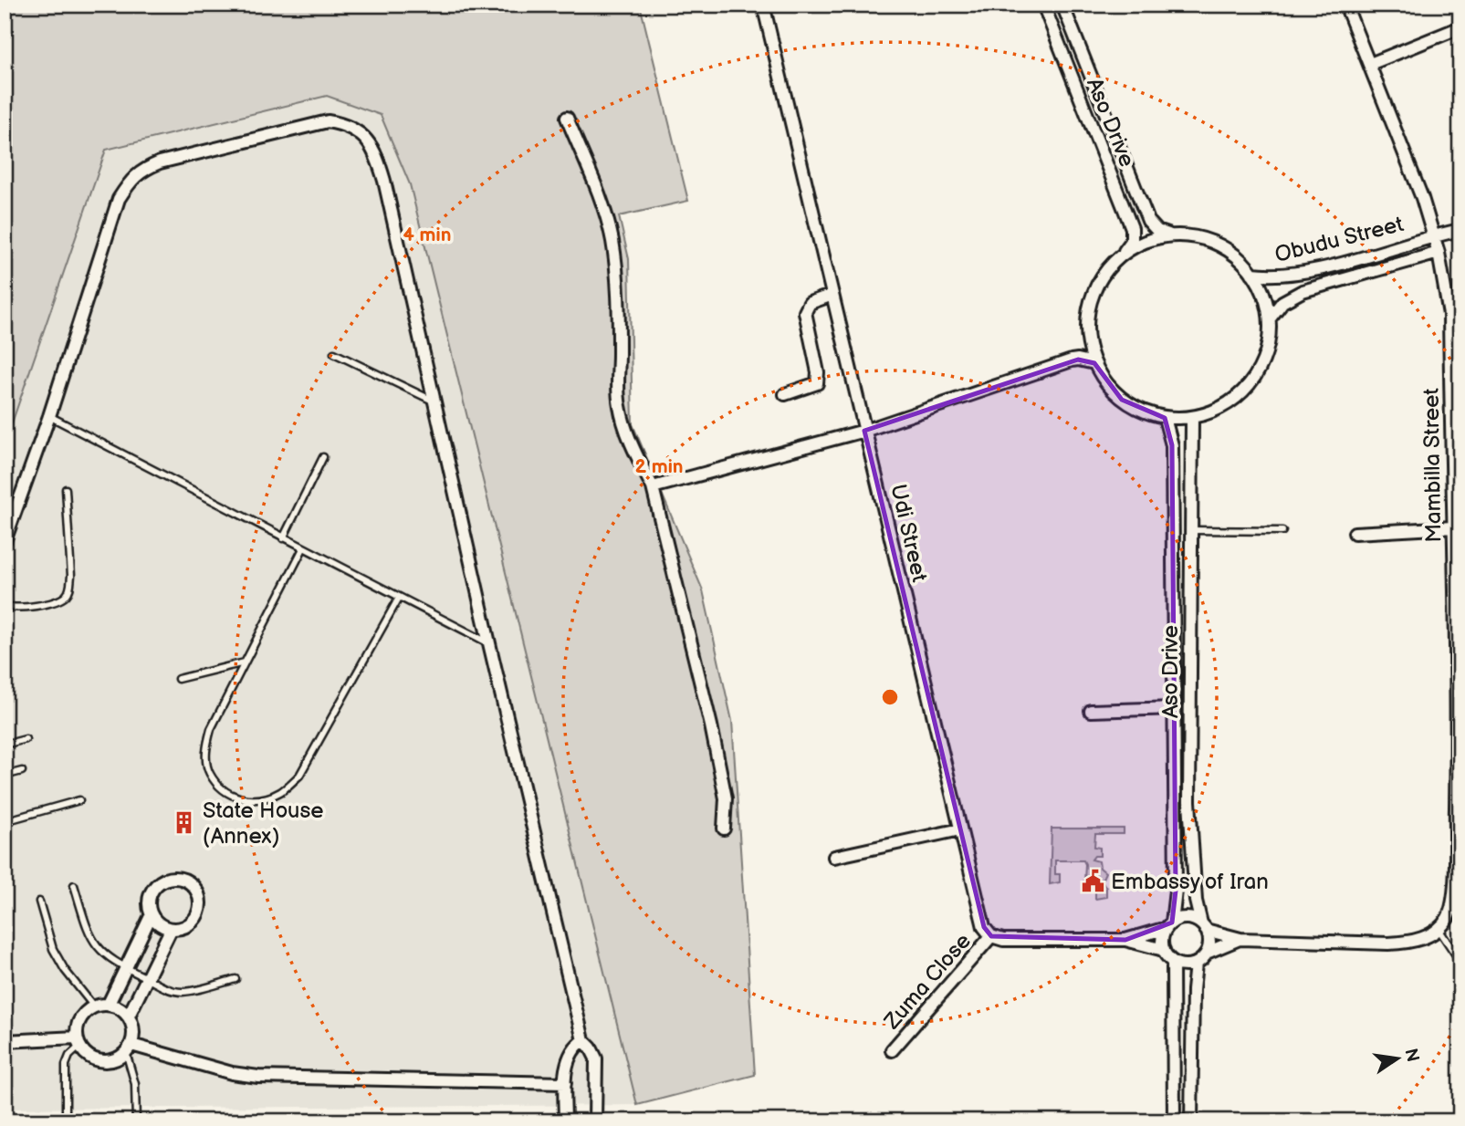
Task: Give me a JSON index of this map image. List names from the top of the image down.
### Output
{
  "streets": {
    "street": [
      "Aso Drive",
      "Obudu Street",
      "Mambilla Street",
      "Udi Street",
      "Zuma Close"
    ]
  },
  "crossings": [
    ["Aso Drive", "Obudu Street"],
    ["Obudu Street", "Mambilla Street"],
    ["Udi Street", "Zuma Close"]
  ],
  "places": {
    "building": ["State House (Annex)"],
    "public building": ["Embassy of Iran"]
  },
  "north": "right",
  "rings": ["4 min", "2 min"]
}
